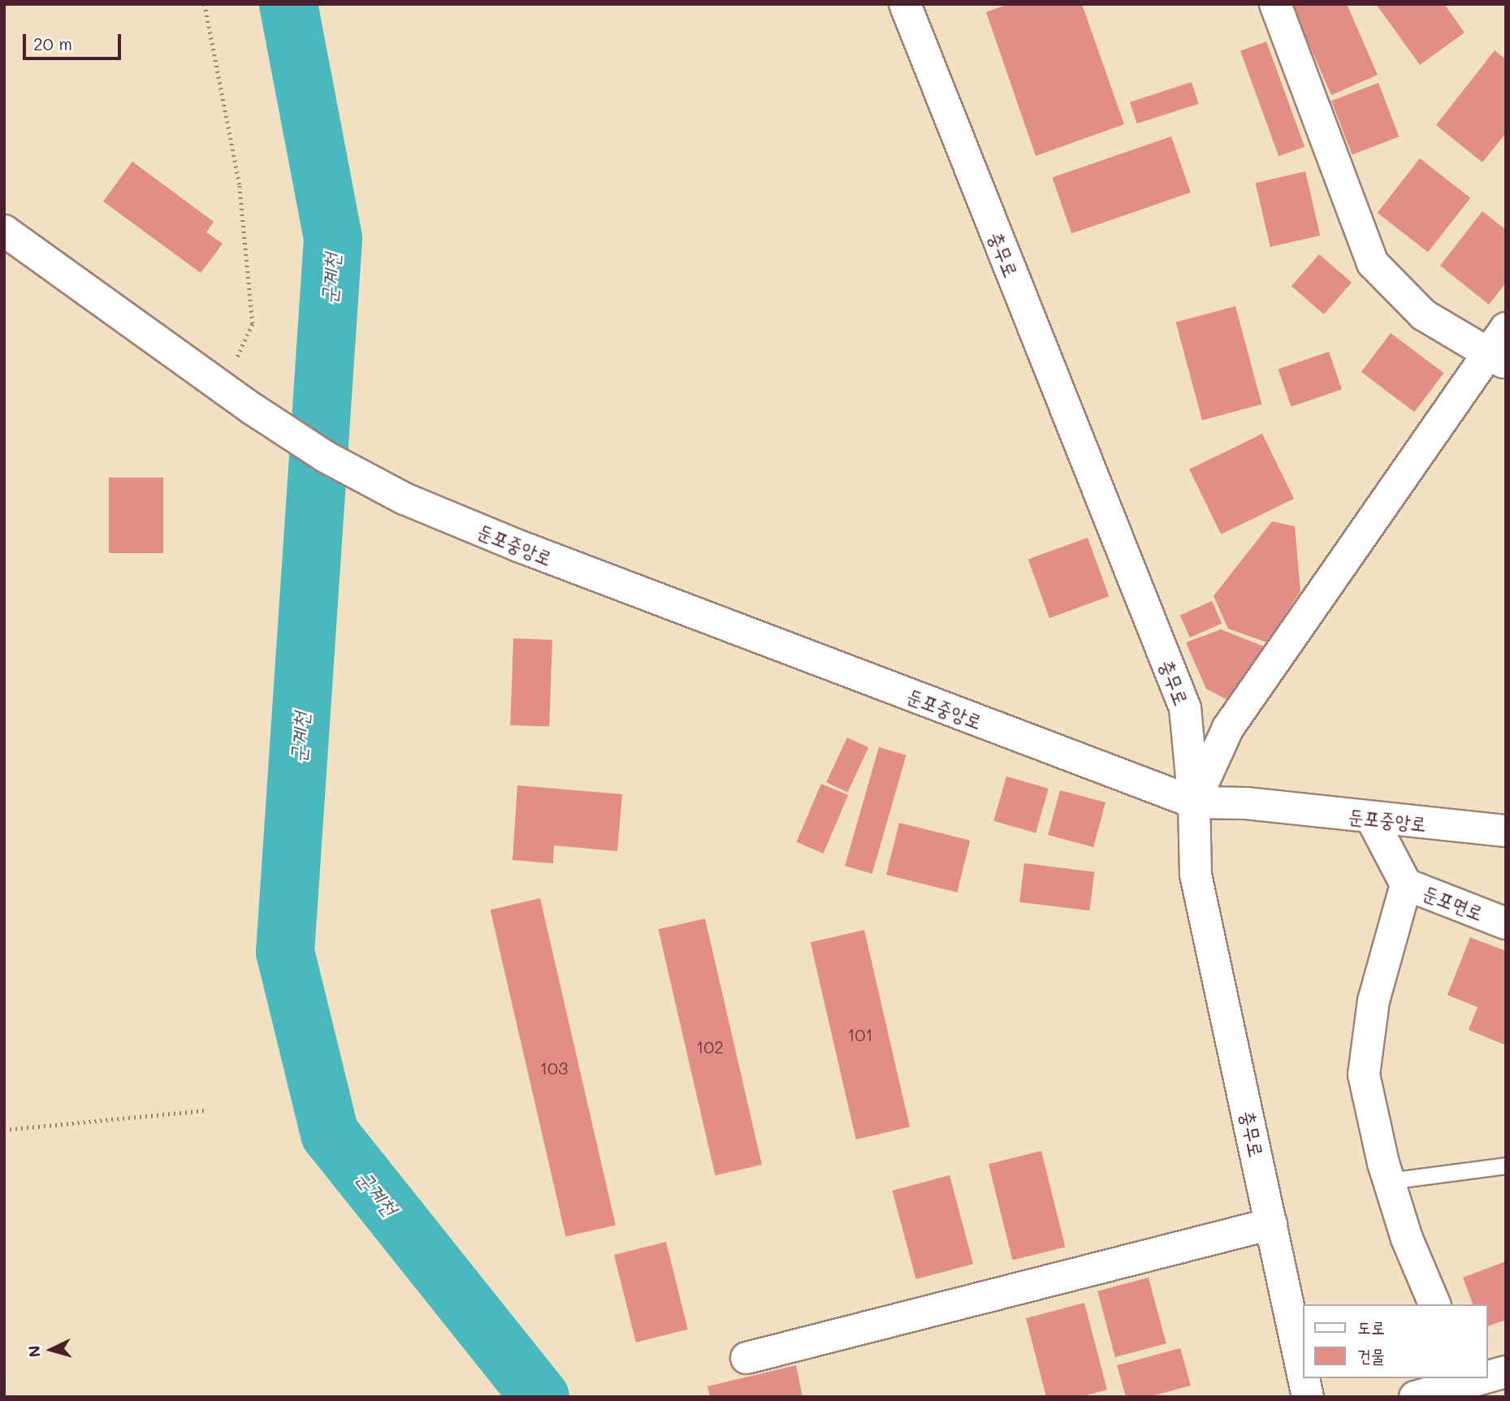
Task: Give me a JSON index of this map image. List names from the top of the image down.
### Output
{
  "streets": {
    "street": ["충무로", "둔포중앙로", "둔포면로"]
  },
  "crossings": [
    ["충무로", "둔포중앙로"],
    ["둔포중앙로", "둔포면로"]
  ],
  "water": ["군계천"],
  "house_numbers": ["101", "102", "103"],
  "legend": ["도로", "건물"],
  "scale_bar": "20 m",
  "north": "left"
}
